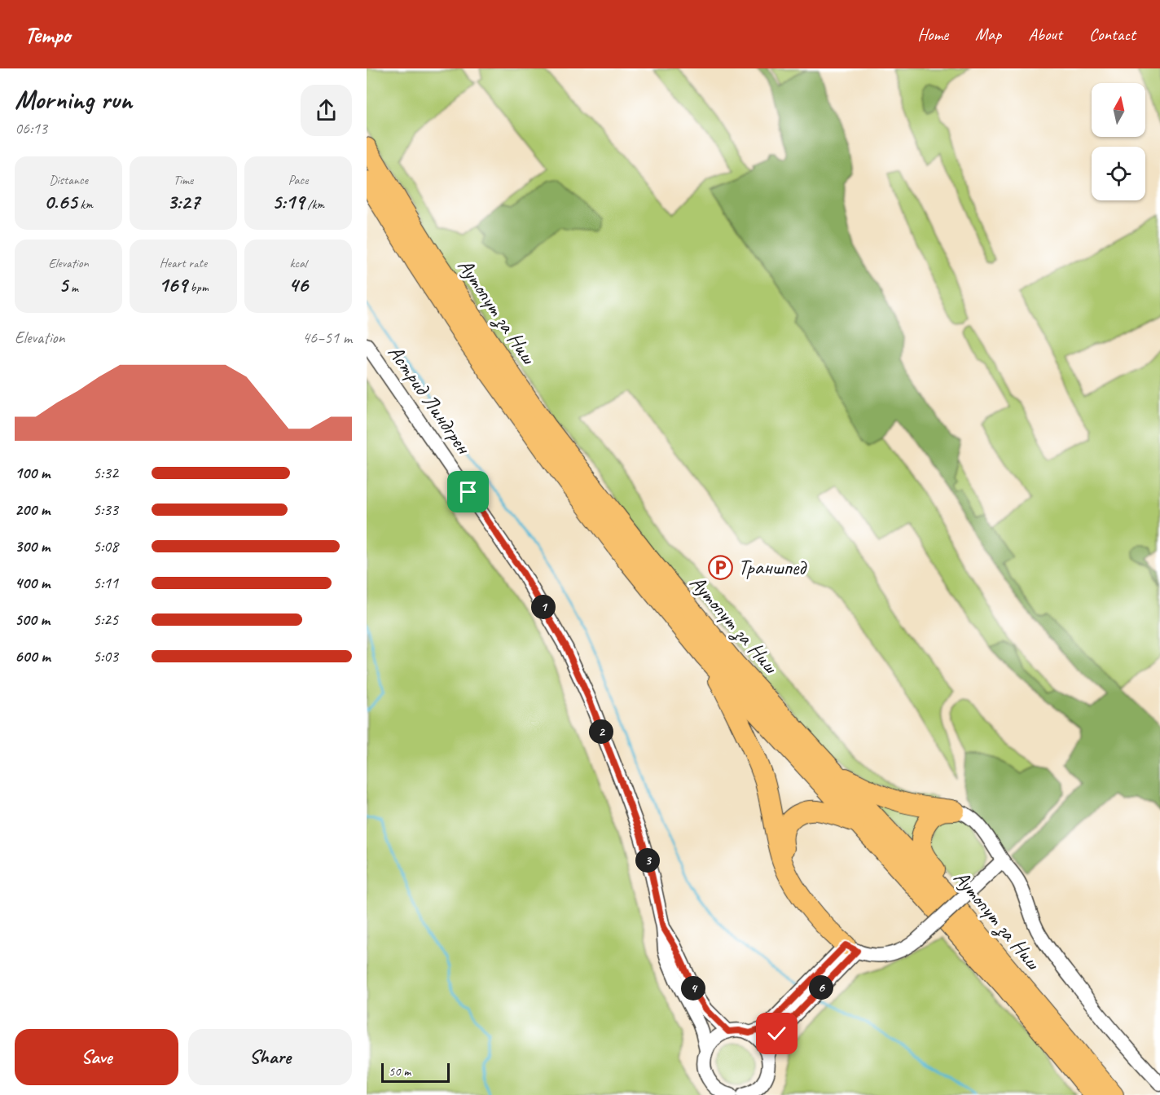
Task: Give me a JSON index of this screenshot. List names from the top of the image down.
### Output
{
  "streets": {
    "highway": ["Аутопут за Ниш"],
    "street": ["Астрид Линдгрен"]
  },
  "places": {
    "parking": ["Траншпед"]
  },
  "scale_bar": "50 m",
  "north": "top",
  "page": {
    "header": "Tempo",
    "nav": [
      "Home",
      "Map",
      "About",
      "Contact"
    ],
    "heading": ["Morning run", "06:13"],
    "stats": [
      ["Distance", "0.65 km"],
      ["Time", "3:27"],
      ["Pace", "5:19 /km"],
      ["Elevation", "5 m"],
      ["Heart rate", "169 bpm"],
      ["kcal", "46"]
    ],
    "chart": ["Elevation", "46–51 m"],
    "list": [
      {
        "name": "100 m",
        "note": "5:32"
      },
      {
        "name": "200 m",
        "note": "5:33"
      },
      {
        "name": "300 m",
        "note": "5:08"
      },
      {
        "name": "400 m",
        "note": "5:11"
      },
      {
        "name": "500 m",
        "note": "5:25"
      },
      {
        "name": "600 m",
        "note": "5:03"
      }
    ],
    "pins": [
      "1",
      "2",
      "3",
      "6",
      "4"
    ],
    "buttons": ["Save", "Share"],
    "scale": "50 m"
  }
}
